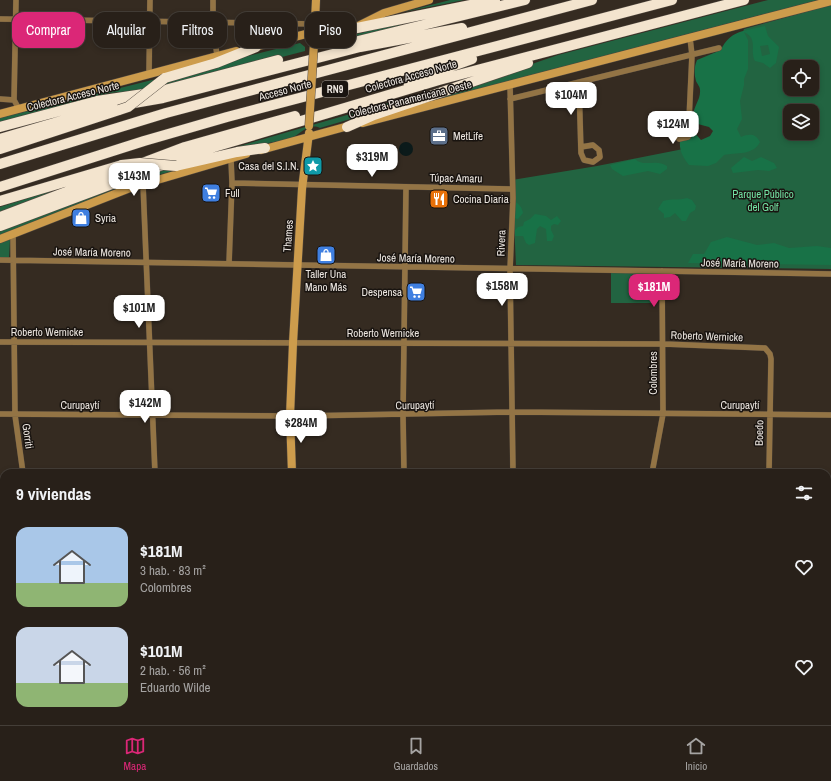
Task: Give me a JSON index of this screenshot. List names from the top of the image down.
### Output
{
  "streets": {
    "highway": ["Colectora Acceso Norte", "RN9", "Acceso Norte"],
    "street": [
      "Colectora Panamericana Oeste",
      "Túpac Amaru",
      "Thames",
      "Rivera",
      "José María Moreno",
      "Roberto Wernicke",
      "Colombres",
      "Curupaytí",
      "Boedo",
      "Gorriti"
    ]
  },
  "crossings": [
    ["Colectora Panamericana Oeste", "Thames"],
    ["Colectora Panamericana Oeste", "Rivera"],
    ["Colectora Panamericana Oeste", "Gorriti"],
    ["Túpac Amaru", "Thames"],
    ["Túpac Amaru", "Rivera"],
    ["Thames", "José María Moreno"],
    ["Thames", "Roberto Wernicke"],
    ["Thames", "Curupaytí"],
    ["Rivera", "José María Moreno"],
    ["Rivera", "Roberto Wernicke"],
    ["Rivera", "Curupaytí"],
    ["José María Moreno", "Colombres"],
    ["José María Moreno", "Gorriti"],
    ["Roberto Wernicke", "Colombres"],
    ["Roberto Wernicke", "Boedo"],
    ["Roberto Wernicke", "Gorriti"],
    ["Colombres", "Curupaytí"],
    ["Curupaytí", "Boedo"],
    ["Curupaytí", "Gorriti"]
  ],
  "parks": ["Parque Público del Golf"],
  "places": {
    "office": ["MetLife"],
    "place": ["Casa del S.I.N."],
    "supermarket": ["Full", "Despensa"],
    "restaurant": ["Cocina Diaria"],
    "shop": ["Syria", "Taller Una Mano Más"]
  },
  "page": {
    "chip": [
      "Comprar",
      "Alquilar",
      "Filtros",
      "Nuevo",
      "Piso"
    ],
    "price": [
      "$104M",
      "$124M",
      "$319M",
      "$143M",
      "$158M",
      "$181M",
      "$101M",
      "$142M",
      "$284M"
    ],
    "heading": "9 viviendas",
    "list": [
      {
        "name": "$181M",
        "note": "3 hab. · 83 m² · Colombres"
      },
      {
        "name": "$101M",
        "note": "2 hab. · 56 m² · Eduardo Wilde"
      }
    ],
    "tabs": ["Mapa", "Guardados", "Inicio"]
  }
}
